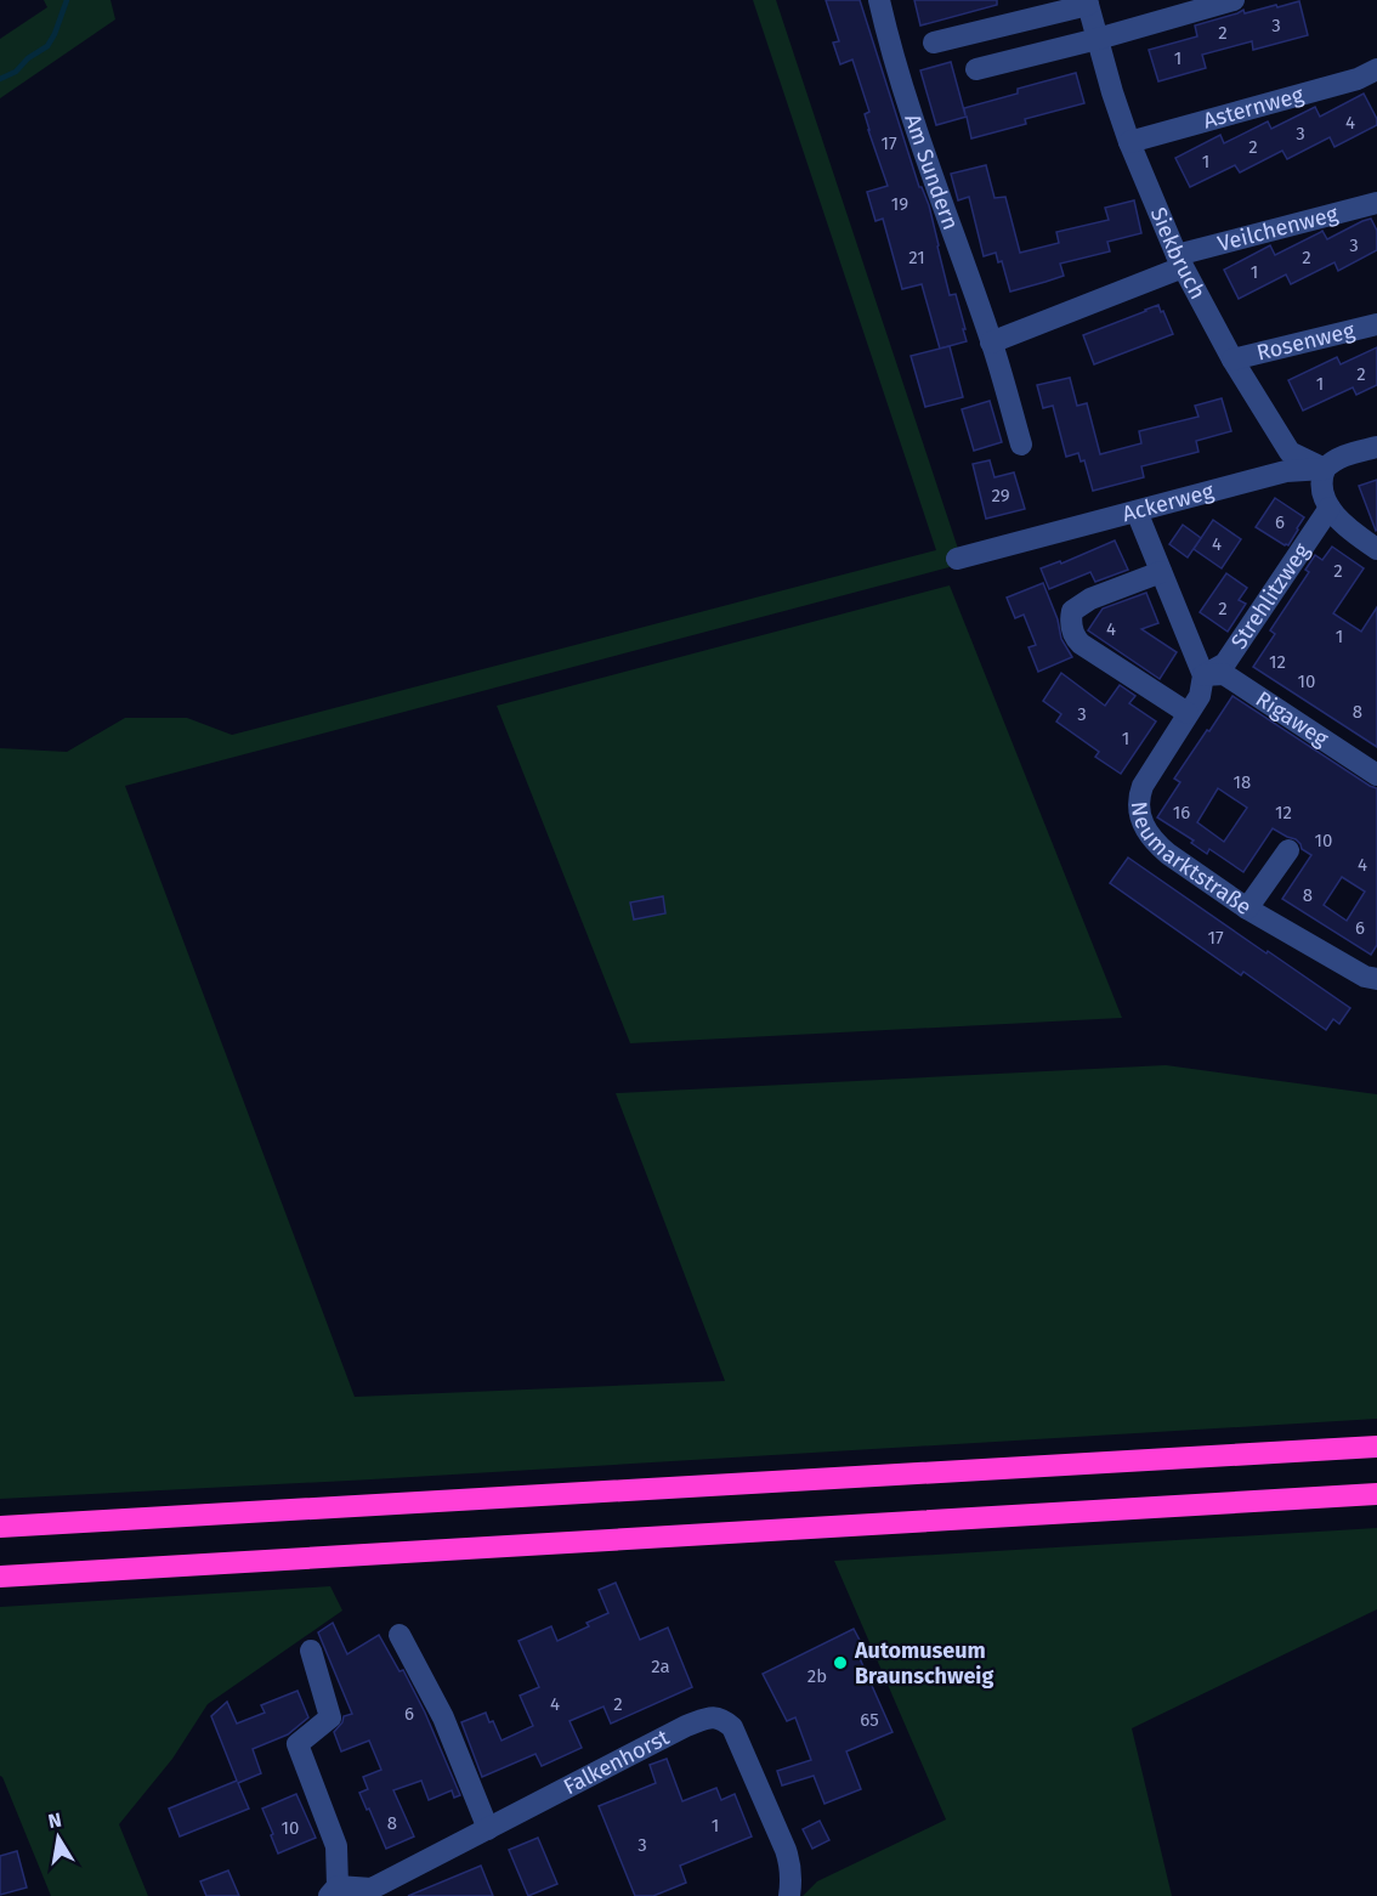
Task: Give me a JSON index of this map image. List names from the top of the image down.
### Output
{
  "streets": {
    "street": [
      "Asternweg",
      "Am Sundern",
      "Veilchenweg",
      "Siekbruch",
      "Rosenweg",
      "Ackerweg",
      "Strehlitzweg",
      "Rigaweg",
      "Neumarktstraße",
      "Falkenhorst"
    ]
  },
  "crossings": [
    ["Asternweg", "Siekbruch"],
    ["Veilchenweg", "Siekbruch"],
    ["Siekbruch", "Rosenweg"],
    ["Siekbruch", "Ackerweg"],
    ["Strehlitzweg", "Rigaweg"],
    ["Strehlitzweg", "Neumarktstraße"],
    ["Rigaweg", "Neumarktstraße"]
  ],
  "places": ["Automuseum Braunschweig"],
  "house_numbers": [
    "3",
    "2",
    "1",
    "4",
    "3",
    "17",
    "2",
    "1",
    "19",
    "3",
    "21",
    "2",
    "1",
    "2",
    "1",
    "29",
    "6",
    "4",
    "2",
    "2",
    "4",
    "1",
    "12",
    "10",
    "8",
    "3",
    "1",
    "18",
    "16",
    "12",
    "10",
    "4",
    "8",
    "6",
    "17",
    "2a",
    "2b",
    "4",
    "2",
    "6",
    "65",
    "8",
    "1",
    "10",
    "3"
  ],
  "north": "top"
}
